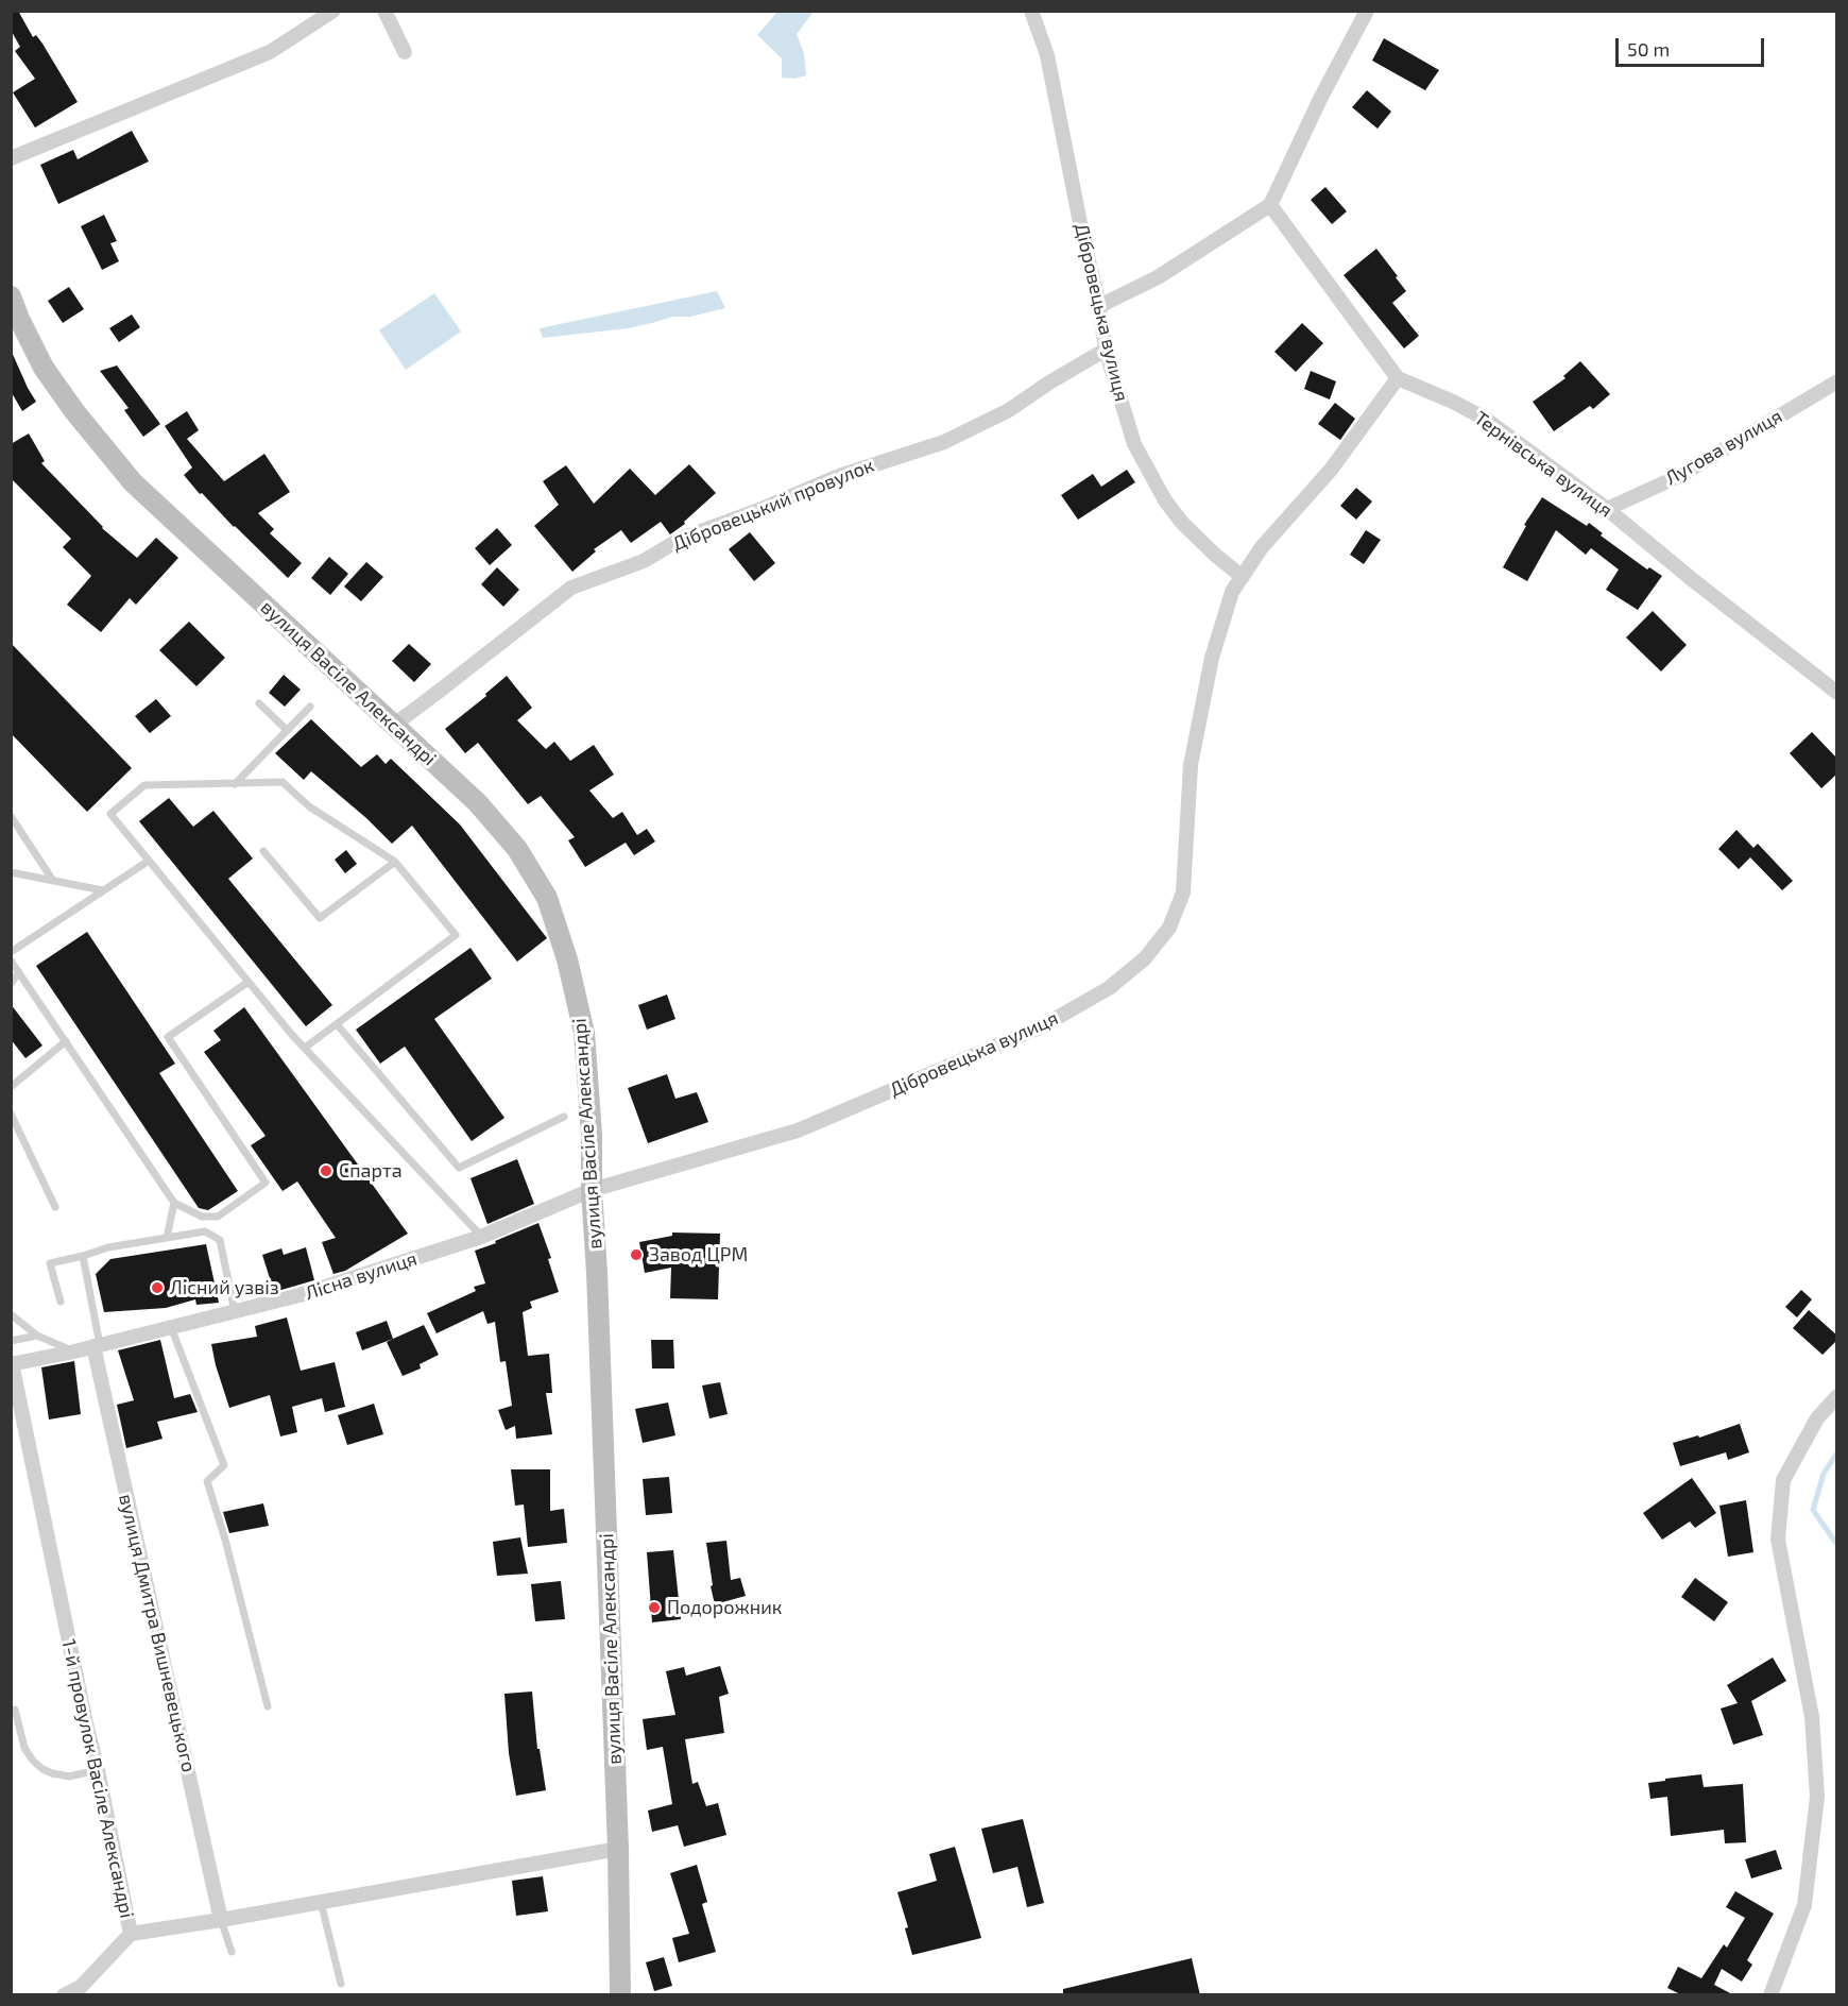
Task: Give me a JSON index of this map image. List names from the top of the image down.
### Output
{
  "streets": {
    "main road": ["вулиця Васіле Александрі"],
    "street": [
      "Дібровецька вулиця",
      "Лугова вулиця",
      "Тернівська вулиця",
      "Дібровецький провулок",
      "Лісна вулиця",
      "вулиця Дмитра Вишневецького",
      "1-й провулок Васіле Александрі"
    ]
  },
  "crossings": [
    ["Дібровецька вулиця", "Тернівська вулиця"],
    ["Дібровецька вулиця", "Дібровецький провулок"],
    ["Дібровецька вулиця", "вулиця Васіле Александрі"],
    ["Дібровецька вулиця", "Лісна вулиця"],
    ["Лугова вулиця", "Тернівська вулиця"],
    ["Дібровецький провулок", "вулиця Васіле Александрі"],
    ["вулиця Васіле Александрі", "Лісна вулиця"],
    ["вулиця Васіле Александрі", "1-й провулок Васіле Александрі"],
    ["Лісна вулиця", "вулиця Дмитра Вишневецького"],
    ["Лісна вулиця", "1-й провулок Васіле Александрі"],
    ["вулиця Дмитра Вишневецького", "1-й провулок Васіле Александрі"]
  ],
  "places": [
    "Спарта",
    "Завод ЦРМ",
    "Лісний узвіз",
    "Подорожник"
  ],
  "scale_bar": "50 m"
}
